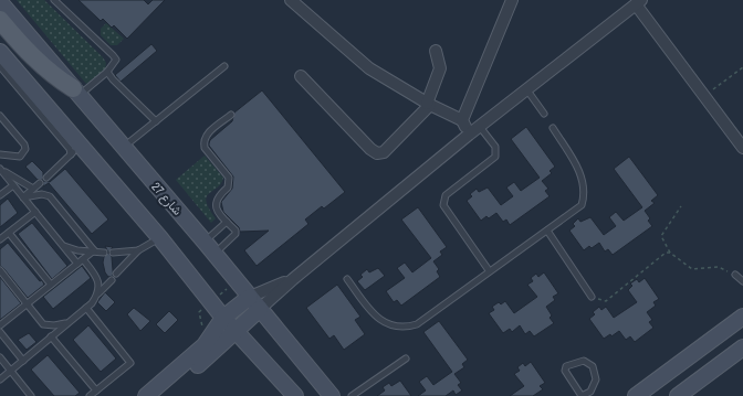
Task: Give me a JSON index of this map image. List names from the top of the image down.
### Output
{
  "streets": {
    "main road": ["شارع 27"]
  }
}
